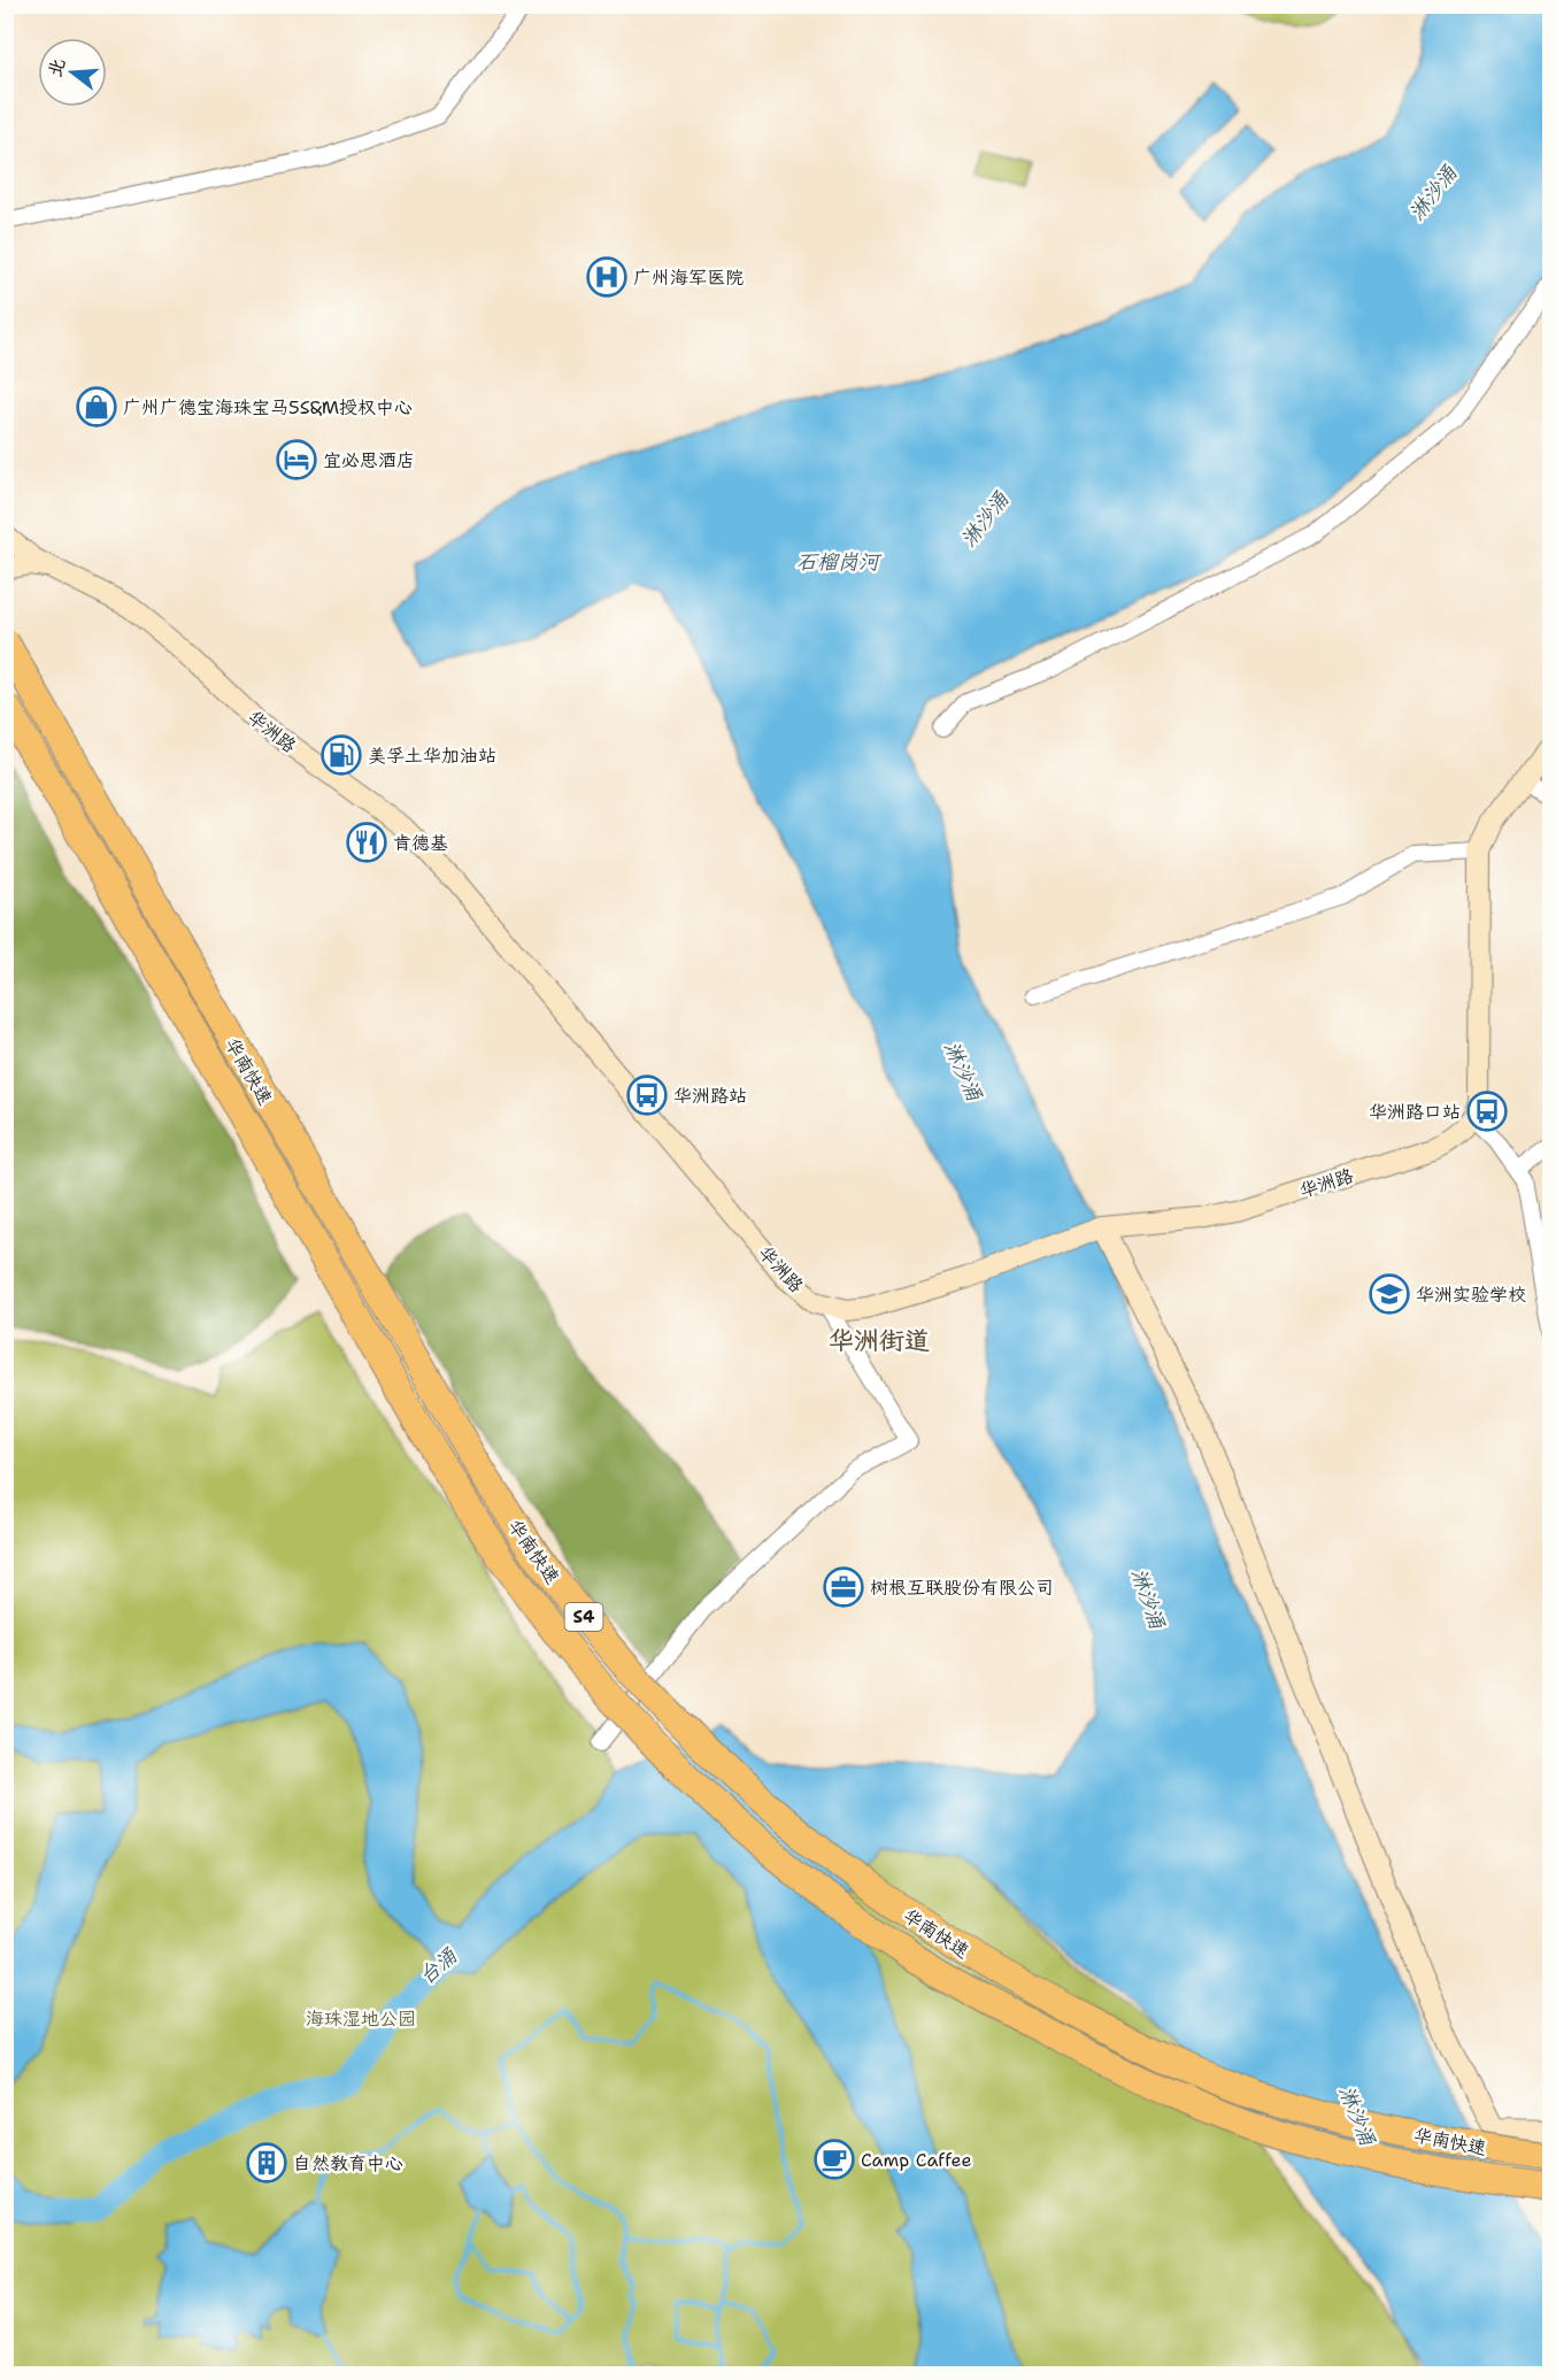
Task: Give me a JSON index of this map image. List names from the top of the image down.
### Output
{
  "streets": {
    "highway": ["华南快速", "S4"],
    "main road": ["华洲路"]
  },
  "districts": ["华洲街道"],
  "water": ["淋沙涌", "石榴岗河", "台涌"],
  "parks": ["海珠湿地公园"],
  "places": {
    "hospital": ["广州海军医院"],
    "shop": ["广州广德宝海珠宝马5S&M授权中心"],
    "hotel": ["宜必思酒店"],
    "fuel station": ["美孚土华加油站"],
    "restaurant": ["肯德基"],
    "bus stop": ["华洲路站", "华洲路口站"],
    "school or university": ["华洲实验学校"],
    "office": ["树根互联股份有限公司"],
    "cafe": ["Camp Caffee"],
    "building": ["自然教育中心"]
  },
  "north": "left"
}
